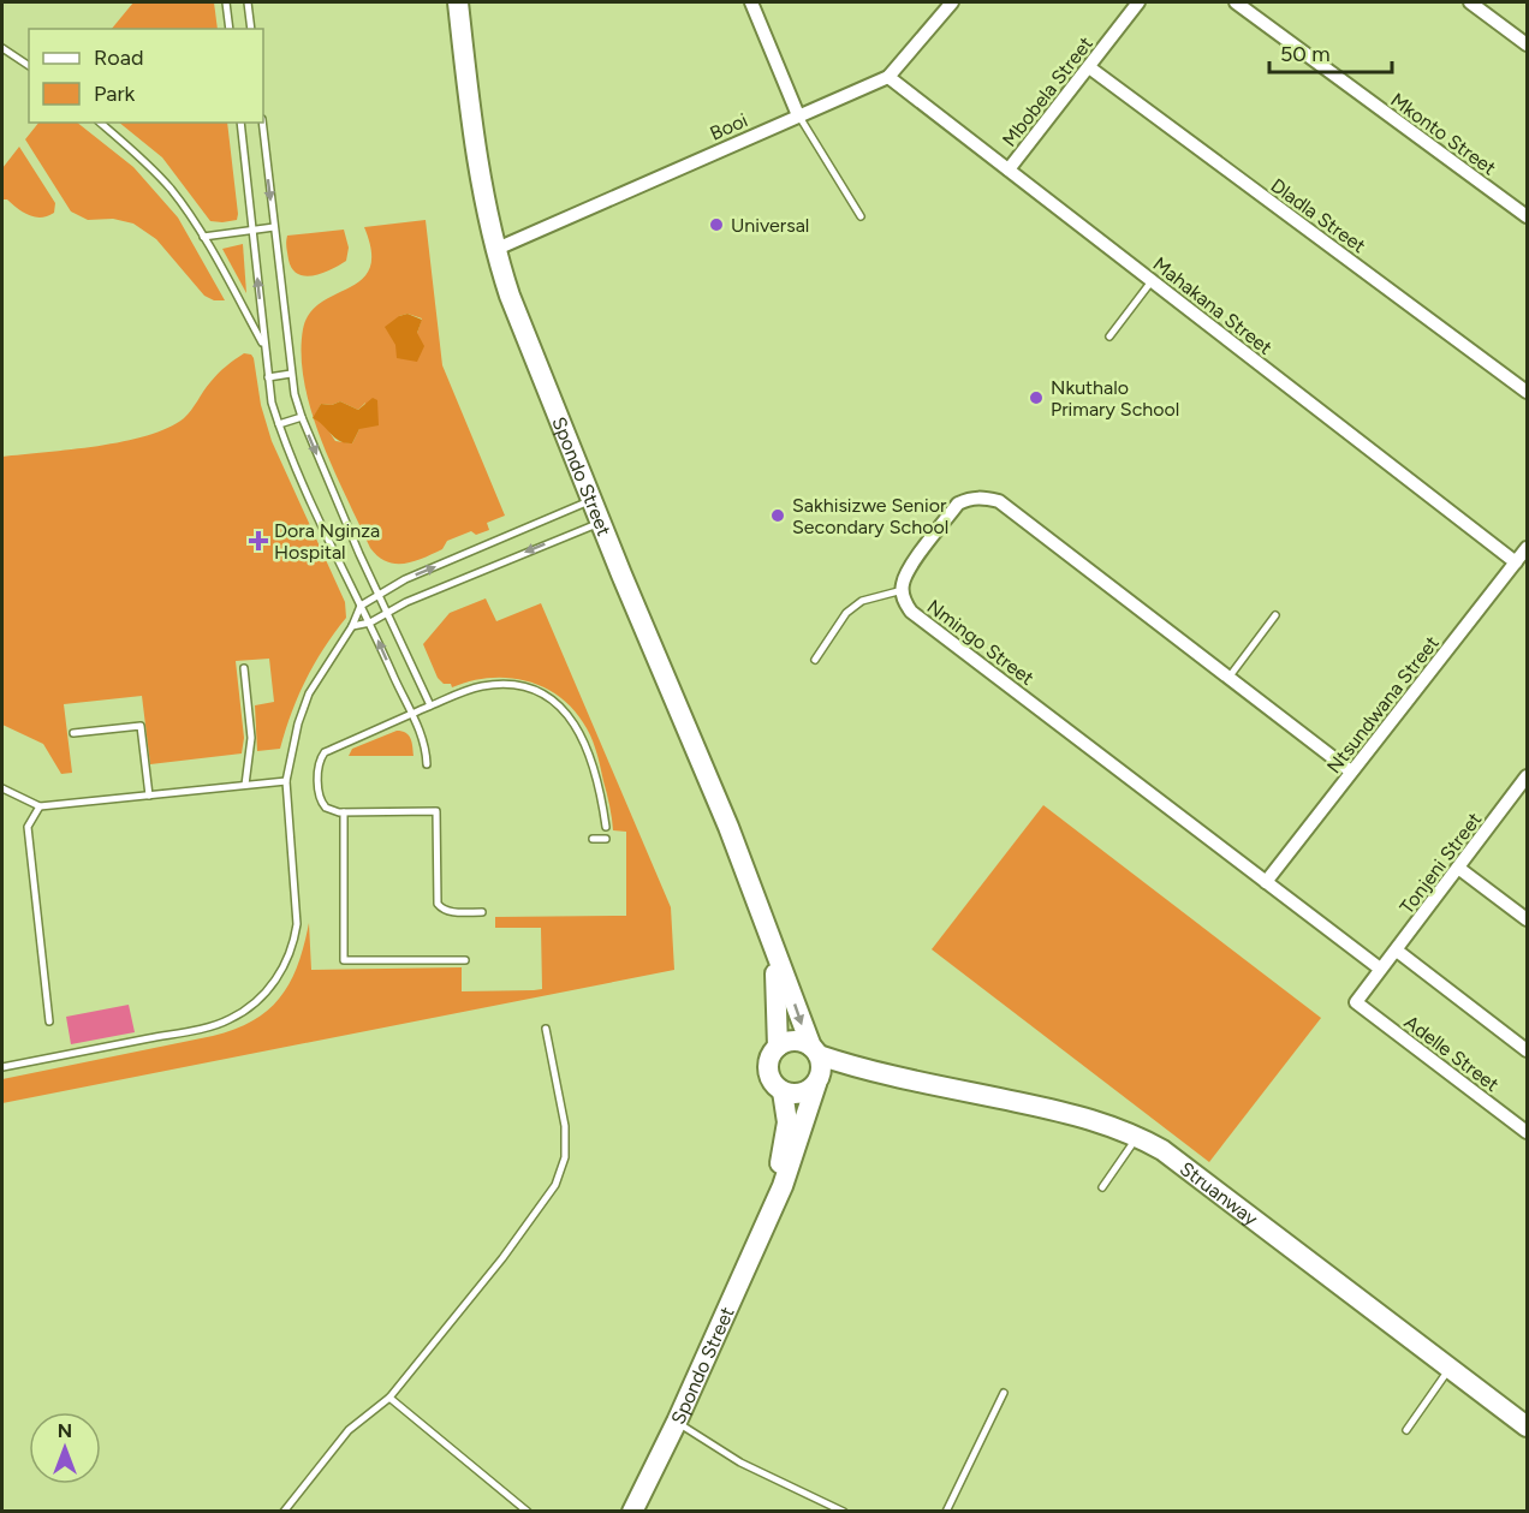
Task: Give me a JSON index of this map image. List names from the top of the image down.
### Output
{
  "streets": {
    "main road": ["Spondo Street", "Struanway"],
    "street": [
      "Mbobela Street",
      "Booi",
      "Mkonto Street",
      "Dladla Street",
      "Mahakana Street",
      "Nmingo Street",
      "Ntsundwana Street",
      "Tonjeni Street",
      "Adelle Street"
    ]
  },
  "crossings": [
    ["Mbobela Street", "Dladla Street"],
    ["Mbobela Street", "Mahakana Street"],
    ["Booi", "Mahakana Street"],
    ["Booi", "Spondo Street"],
    ["Mahakana Street", "Ntsundwana Street"],
    ["Spondo Street", "Struanway"],
    ["Nmingo Street", "Ntsundwana Street"],
    ["Nmingo Street", "Tonjeni Street"],
    ["Tonjeni Street", "Adelle Street"]
  ],
  "places": {
    "other": ["Universal", "Nkuthalo Primary School", "Sakhisizwe Senior Secondary School"],
    "health": ["Dora Nginza Hospital"]
  },
  "legend": ["Road", "Park"],
  "scale_bar": "50 m",
  "north": "top"
}
